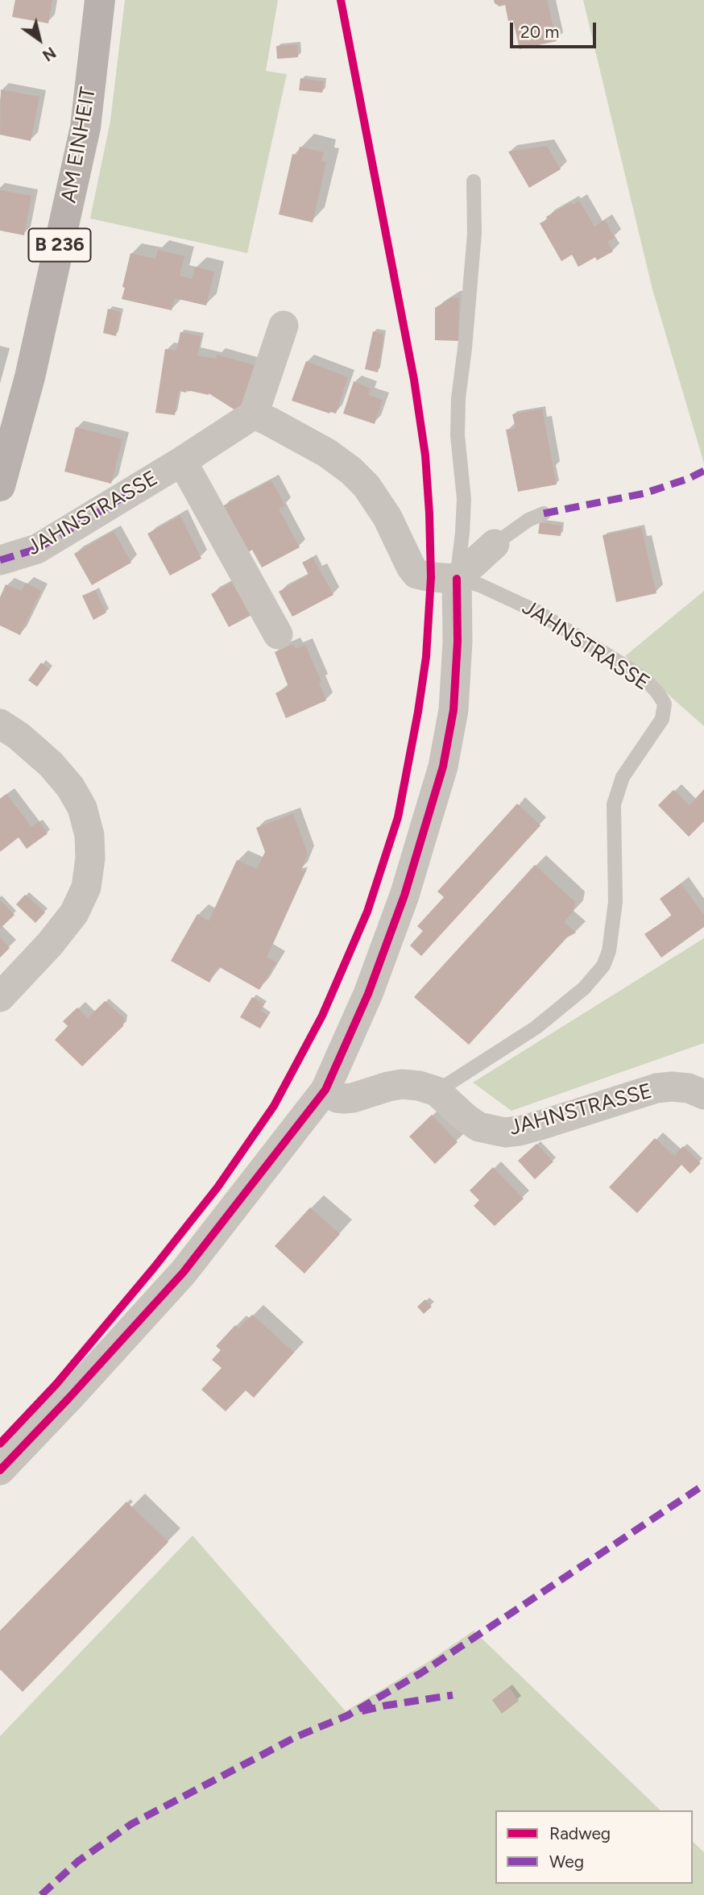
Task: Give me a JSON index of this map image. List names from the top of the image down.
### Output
{
  "streets": {
    "main road": ["AM EINHEIT", "B 236"],
    "street": ["JAHNSTRASSE"]
  },
  "legend": ["Radweg", "Weg"],
  "scale_bar": "20 m",
  "north": "bottom right"
}
